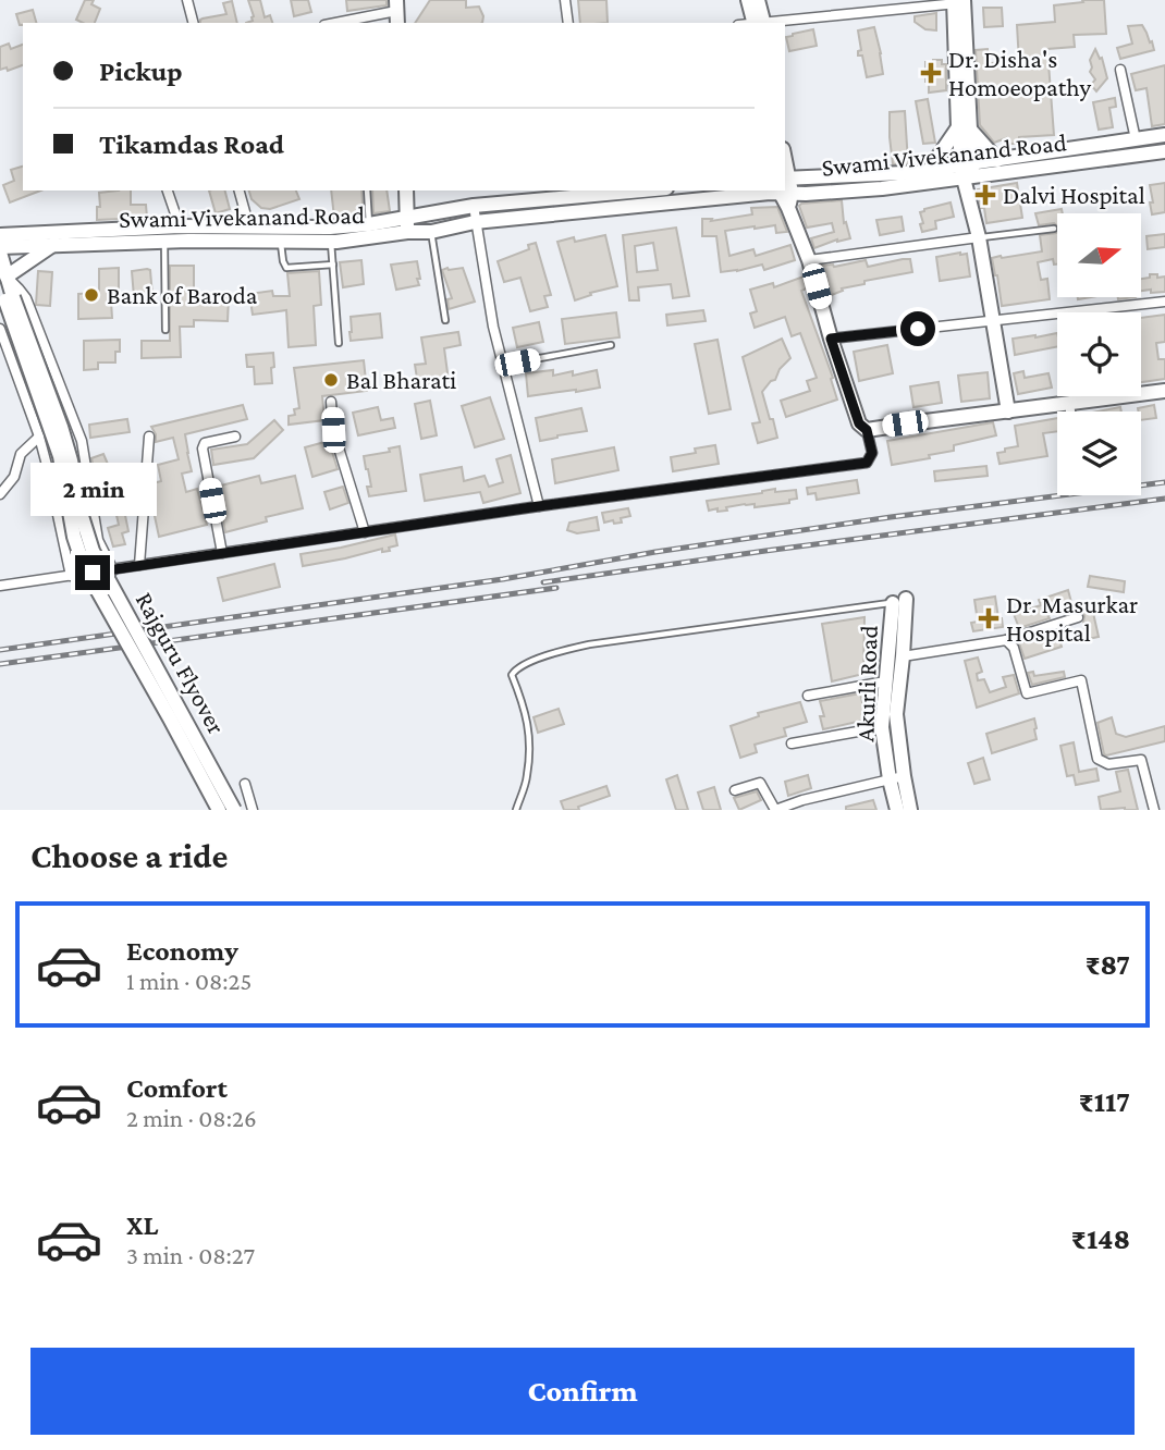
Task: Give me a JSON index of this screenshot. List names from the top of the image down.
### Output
{
  "streets": {
    "main road": ["Swami Vivekanand Road", "Rajguru Flyover", "Akurli Road"]
  },
  "crossings": [
    ["Swami Vivekanand Road", "Rajguru Flyover"]
  ],
  "places": {
    "health": ["Dr. Disha's Homoeopathy", "Dalvi Hospital", "Dr. Masurkar Hospital"],
    "other": ["Bank of Baroda", "Bal Bharati"]
  },
  "north": "right",
  "page": {
    "banner": ["Pickup", "Tikamdas Road"],
    "bubble": "2 min",
    "heading": "Choose a ride",
    "list": [
      {
        "name": "Economy",
        "note": "1 min · 08:25",
        "value": "₹87"
      },
      {
        "name": "Comfort",
        "note": "2 min · 08:26",
        "value": "₹117"
      },
      {
        "name": "XL",
        "note": "3 min · 08:27",
        "value": "₹148"
      }
    ],
    "buttons": "Confirm"
  }
}
